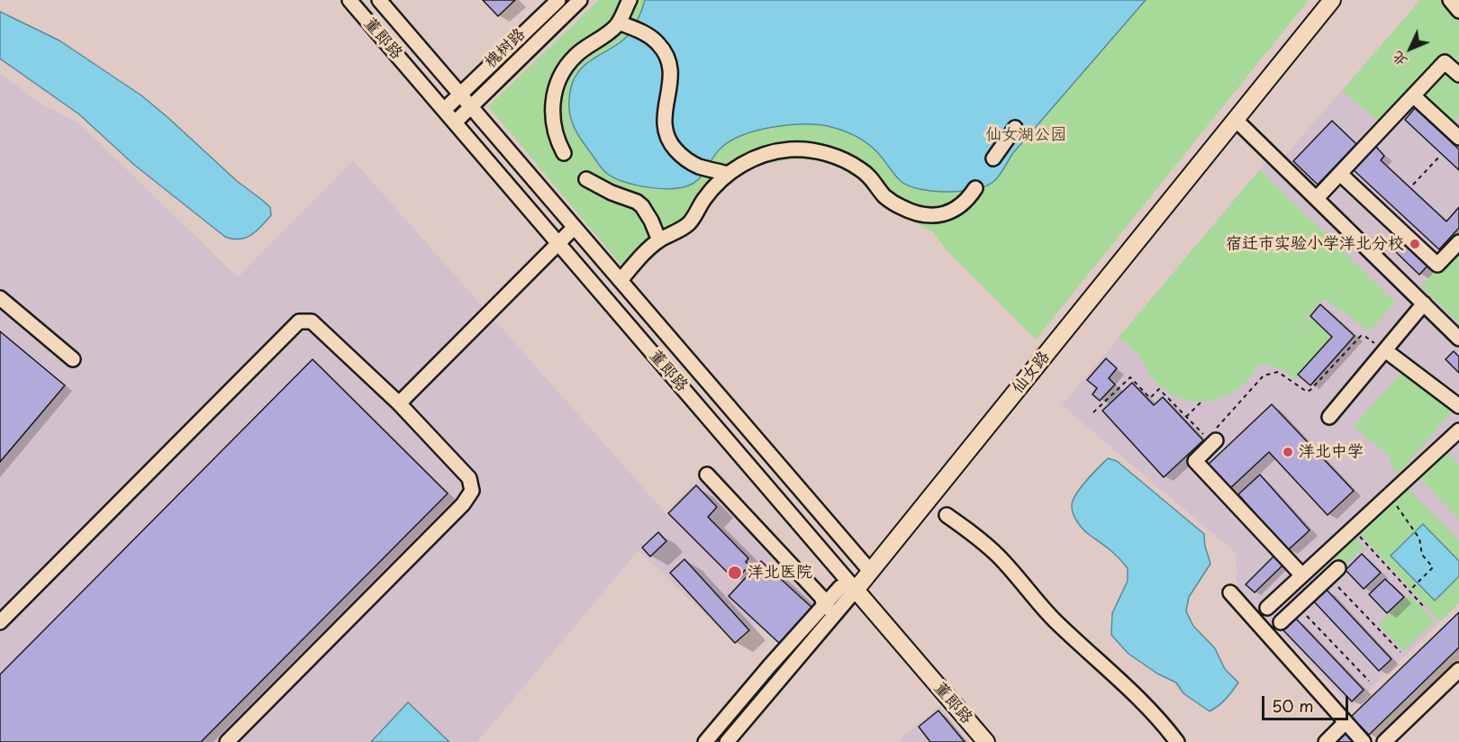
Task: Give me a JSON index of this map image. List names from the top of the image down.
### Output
{
  "streets": {
    "main road": ["董郎路", "仙女路"],
    "street": ["槐树路"]
  },
  "crossings": [
    ["董郎路", "槐树路"],
    ["董郎路", "仙女路"]
  ],
  "parks": ["仙女湖公园"],
  "places": ["宿迁市实验小学洋北分校", "洋北中学", "洋北医院"],
  "scale_bar": "50 m",
  "north": "bottom left"
}
